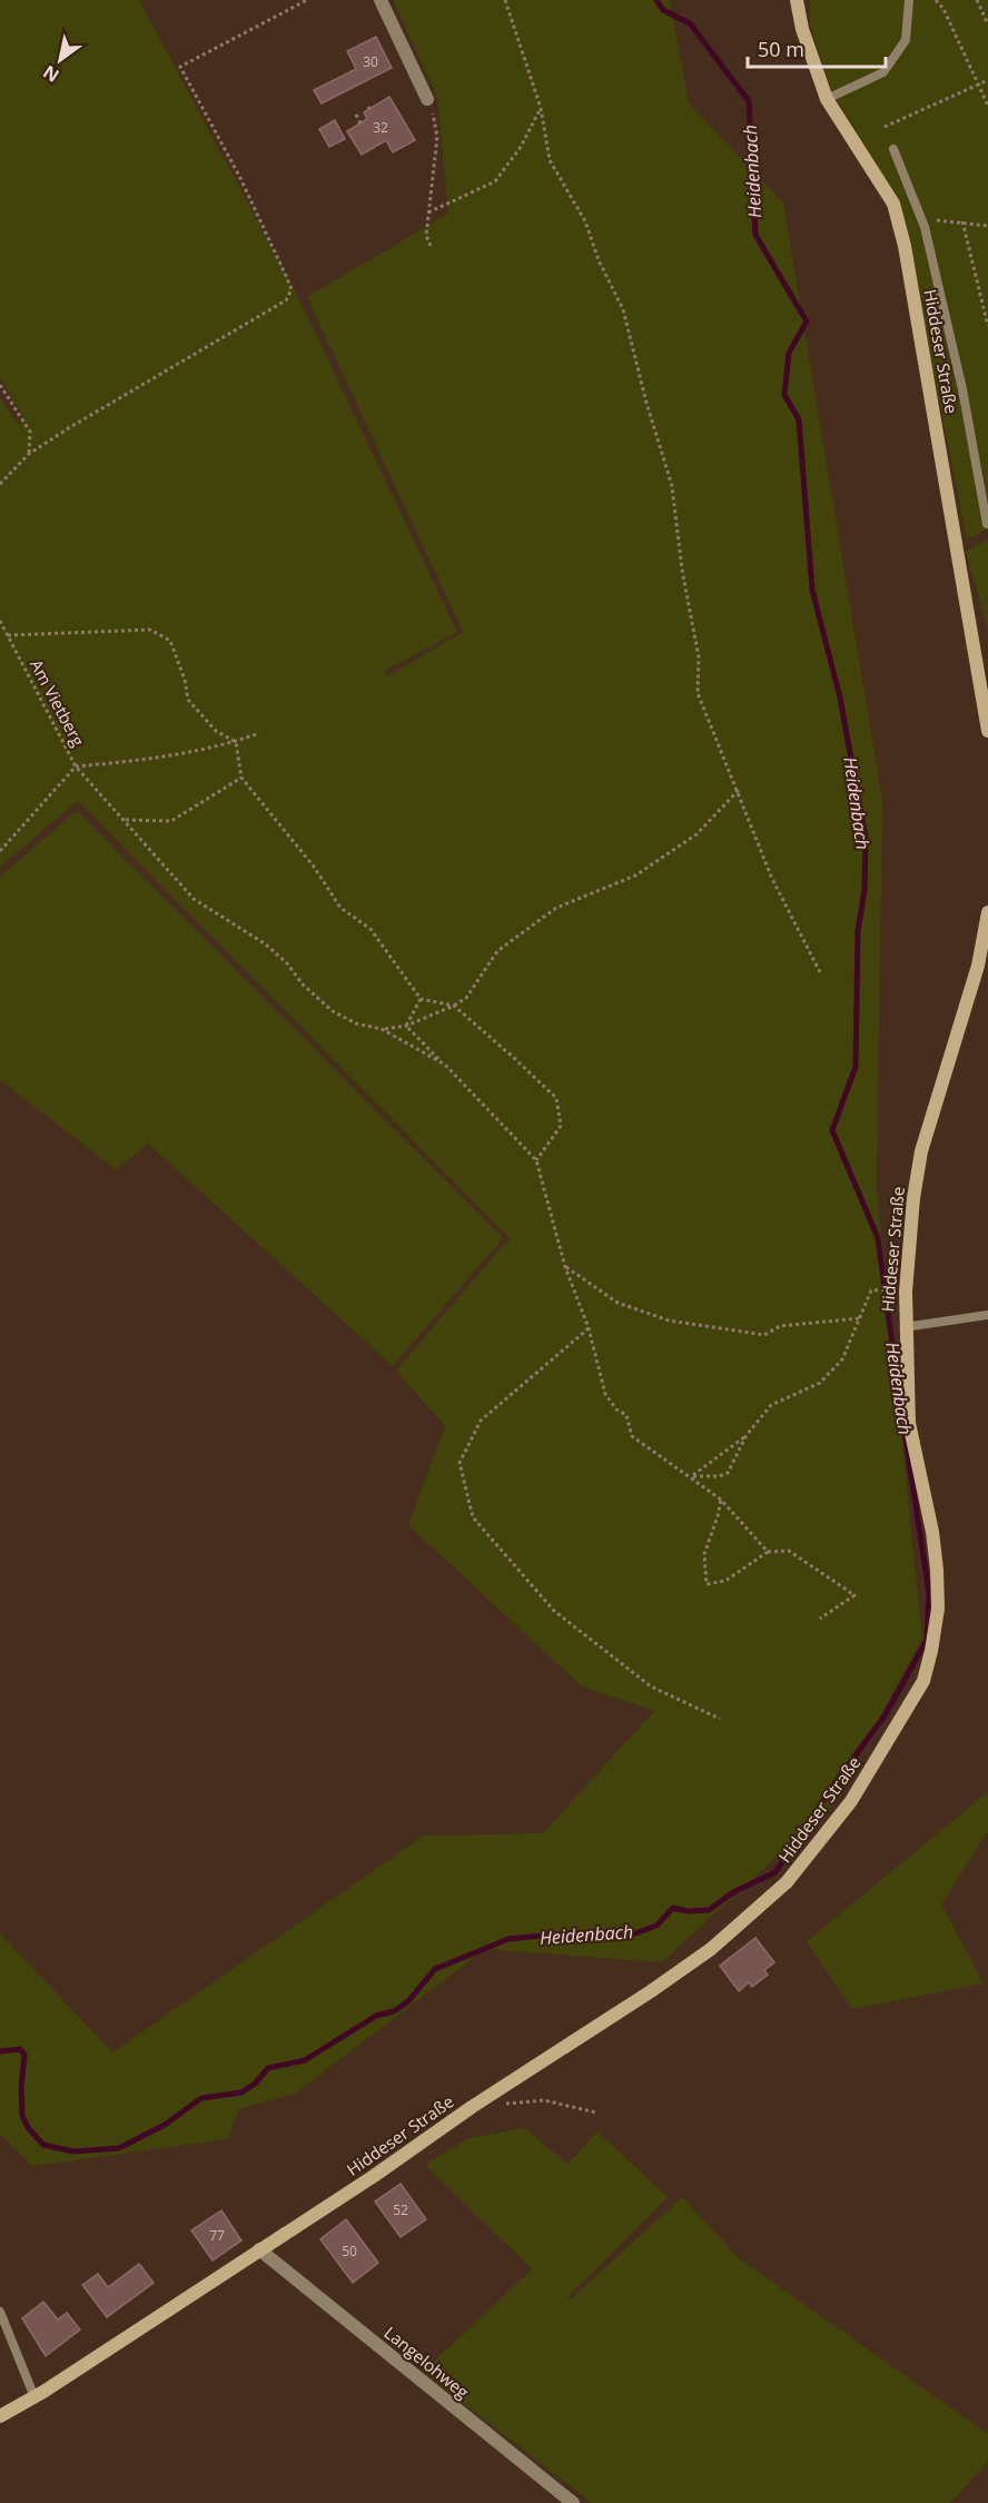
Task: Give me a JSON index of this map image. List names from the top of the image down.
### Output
{
  "streets": {
    "main road": ["Hiddeser Straße"],
    "street": ["Langelohweg"],
    "path": ["Am Vietberg"]
  },
  "crossings": [
    ["Hiddeser Straße", "Langelohweg"]
  ],
  "water": ["Heidenbach"],
  "house_numbers": [
    "30",
    "32",
    "52",
    "77",
    "50"
  ],
  "scale_bar": "50 m",
  "north": "bottom left"
}
